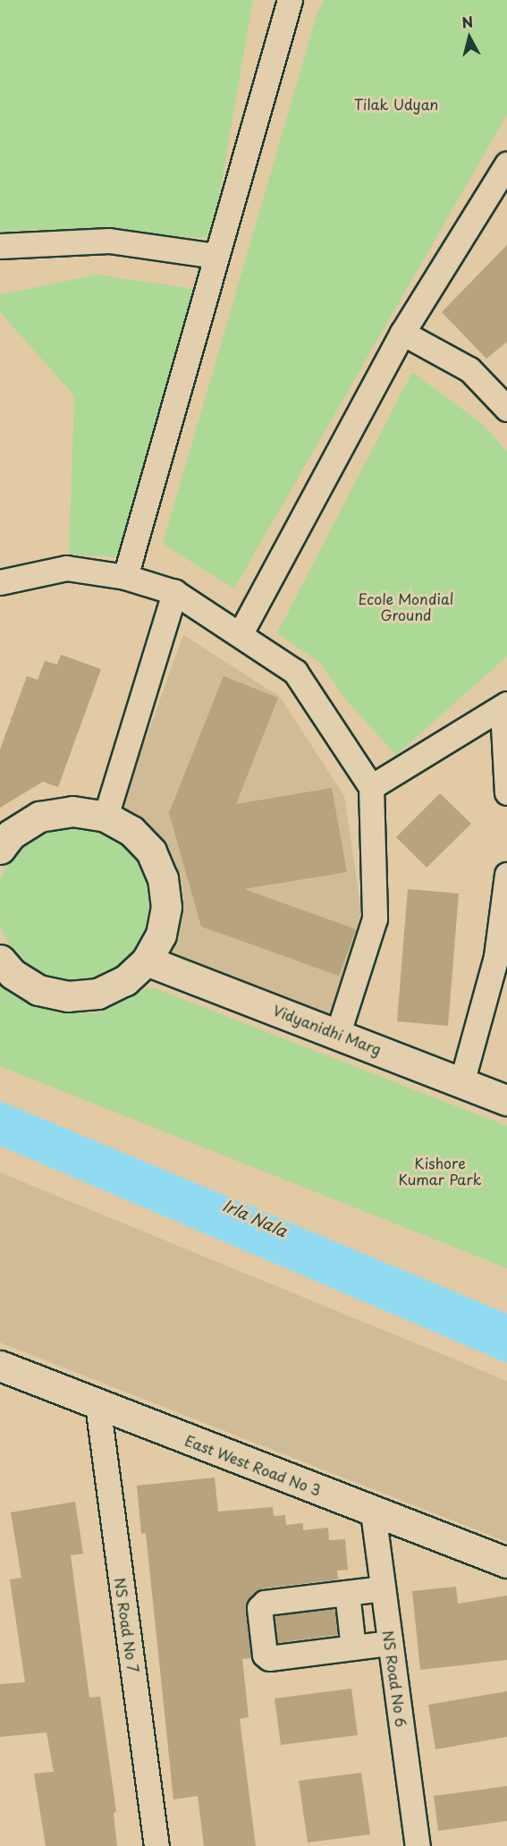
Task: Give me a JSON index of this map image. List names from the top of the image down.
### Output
{
  "streets": {
    "street": [
      "Vidyanidhi Marg",
      "East West Road No 3",
      "NS Road No 7",
      "NS Road No 6"
    ]
  },
  "crossings": [
    ["East West Road No 3", "NS Road No 7"],
    ["East West Road No 3", "NS Road No 6"]
  ],
  "water": ["Irla Nala"],
  "parks": ["Tilak Udyan", "Ecole Mondial Ground", "Kishore Kumar Park"],
  "north": "top"
}
